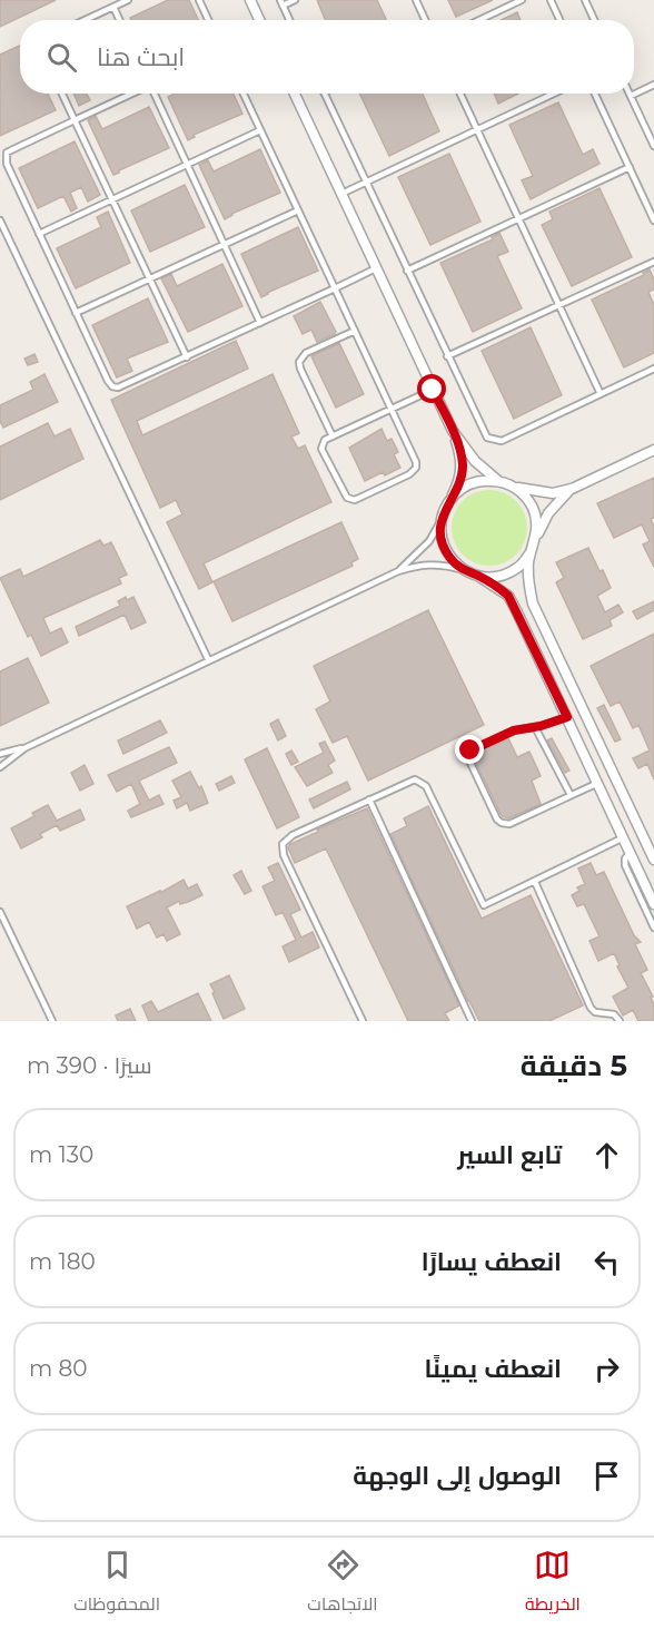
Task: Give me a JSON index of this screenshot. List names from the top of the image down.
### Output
{
  "page": {
    "search": "ابحث هنا",
    "heading": ["5 دقيقة", "سيرًا · 390 m"],
    "list": [
      ["تابع السير", "130 m"],
      ["انعطف يسارًا", "180 m"],
      ["انعطف يمينًا", "80 m"],
      "الوصول إلى الوجهة"
    ],
    "nav": ["الخريطة", "الاتجاهات", "المحفوظات"]
  }
}
